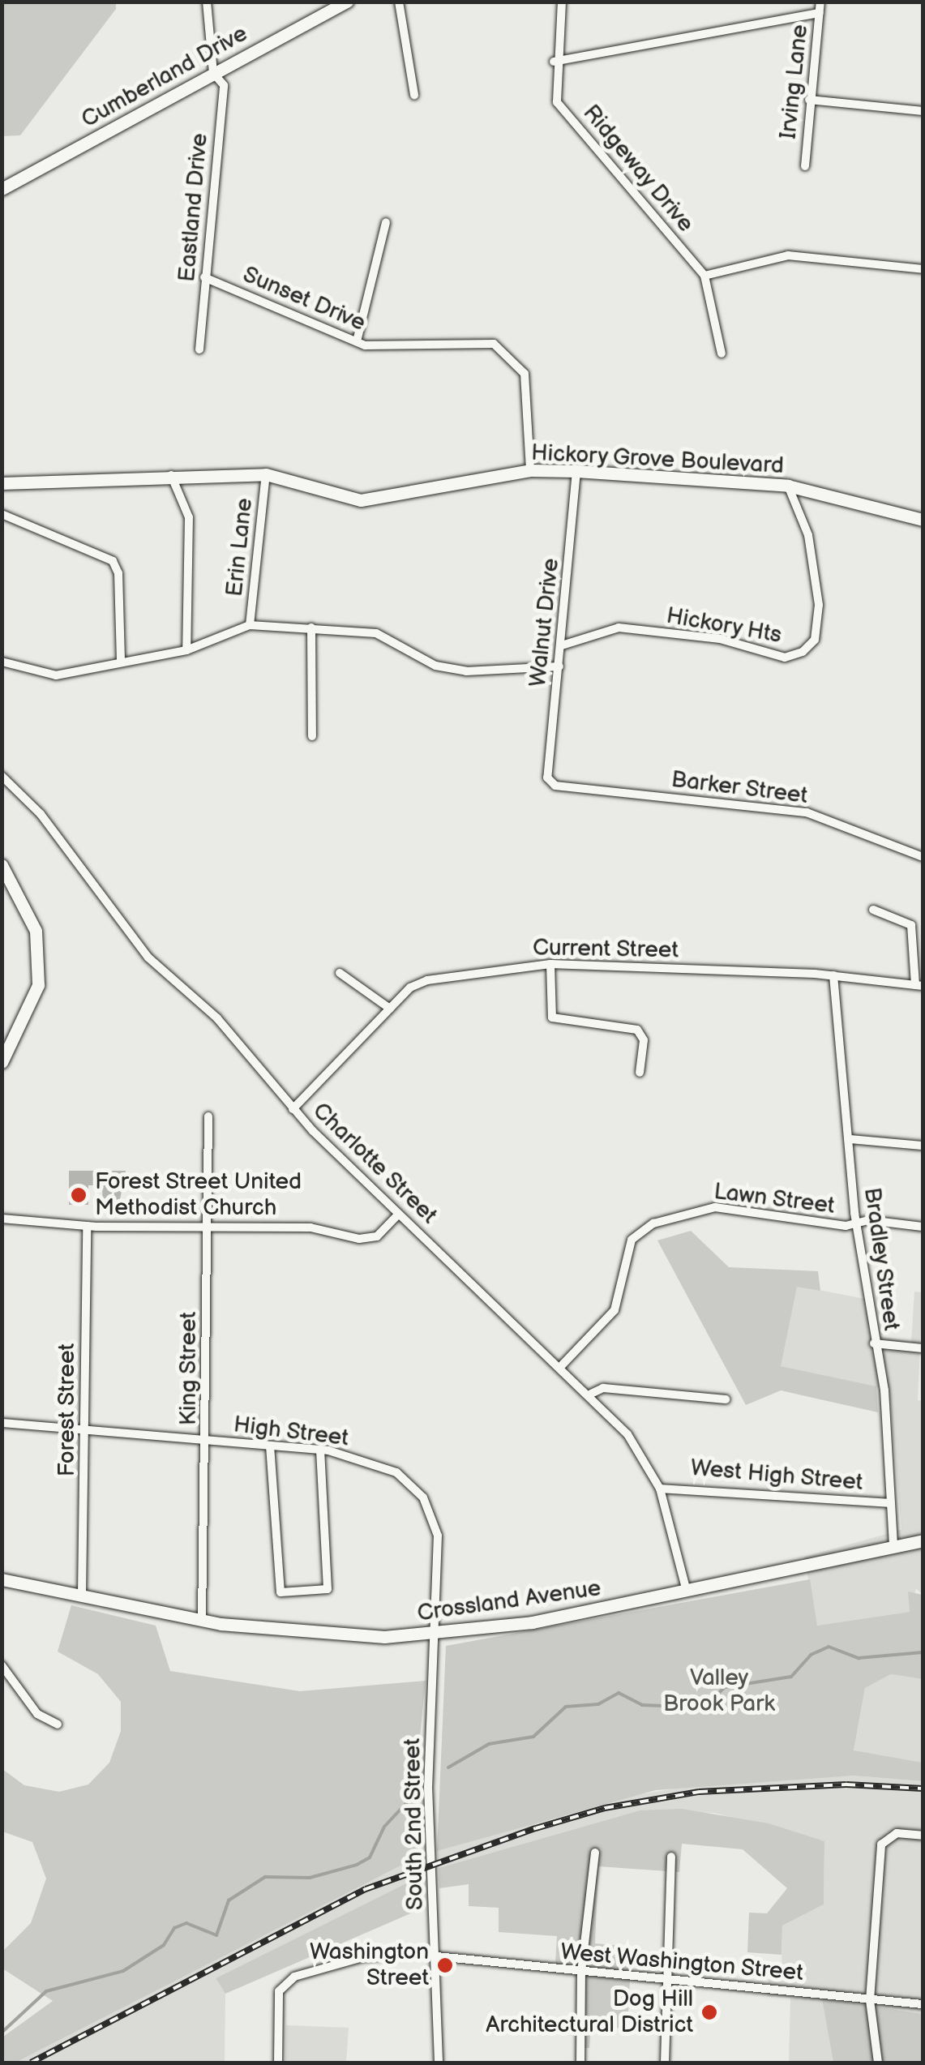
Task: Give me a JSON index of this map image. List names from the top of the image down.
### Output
{
  "streets": {
    "main road": ["Cumberland Drive", "Hickory Grove Boulevard", "Crossland Avenue"],
    "street": [
      "Irving Lane",
      "Ridgeway Drive",
      "Eastland Drive",
      "Sunset Drive",
      "Erin Lane",
      "Walnut Drive",
      "Hickory Hts",
      "Barker Street",
      "Current Street",
      "Charlotte Street",
      "Lawn Street",
      "Bradley Street",
      "King Street",
      "Forest Street",
      "High Street",
      "West High Street",
      "South 2nd Street",
      "West Washington Street"
    ]
  },
  "crossings": [
    ["Cumberland Drive", "Eastland Drive"],
    ["Eastland Drive", "Sunset Drive"],
    ["Sunset Drive", "Hickory Grove Boulevard"],
    ["Hickory Grove Boulevard", "Erin Lane"],
    ["Hickory Grove Boulevard", "Walnut Drive"],
    ["Hickory Grove Boulevard", "Hickory Hts"],
    ["Walnut Drive", "Hickory Hts"],
    ["Walnut Drive", "Barker Street"],
    ["Current Street", "Charlotte Street"],
    ["Current Street", "Bradley Street"],
    ["Charlotte Street", "Lawn Street"],
    ["Charlotte Street", "West High Street"],
    ["Charlotte Street", "Crossland Avenue"],
    ["Lawn Street", "Bradley Street"],
    ["Bradley Street", "West High Street"],
    ["Bradley Street", "Crossland Avenue"],
    ["King Street", "High Street"],
    ["King Street", "Crossland Avenue"],
    ["Forest Street", "High Street"],
    ["Forest Street", "Crossland Avenue"],
    ["High Street", "Crossland Avenue"],
    ["High Street", "South 2nd Street"],
    ["Crossland Avenue", "South 2nd Street"],
    ["South 2nd Street", "West Washington Street"]
  ],
  "parks": ["Valley Brook Park"],
  "places": ["Forest Street United Methodist Church", "Washington Street", "Dog Hill Architectural District"]
}
